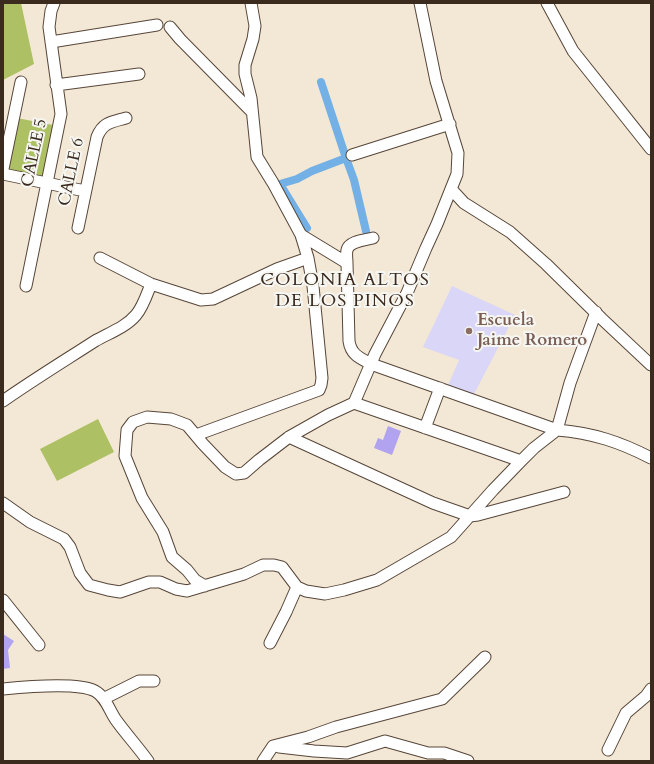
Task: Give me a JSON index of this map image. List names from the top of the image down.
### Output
{
  "streets": {
    "street": ["CALLE 5", "CALLE 6"]
  },
  "districts": ["COLONIA ALTOS DE LOS PINOS"],
  "places": ["Escuela Jaime Romero"]
}
